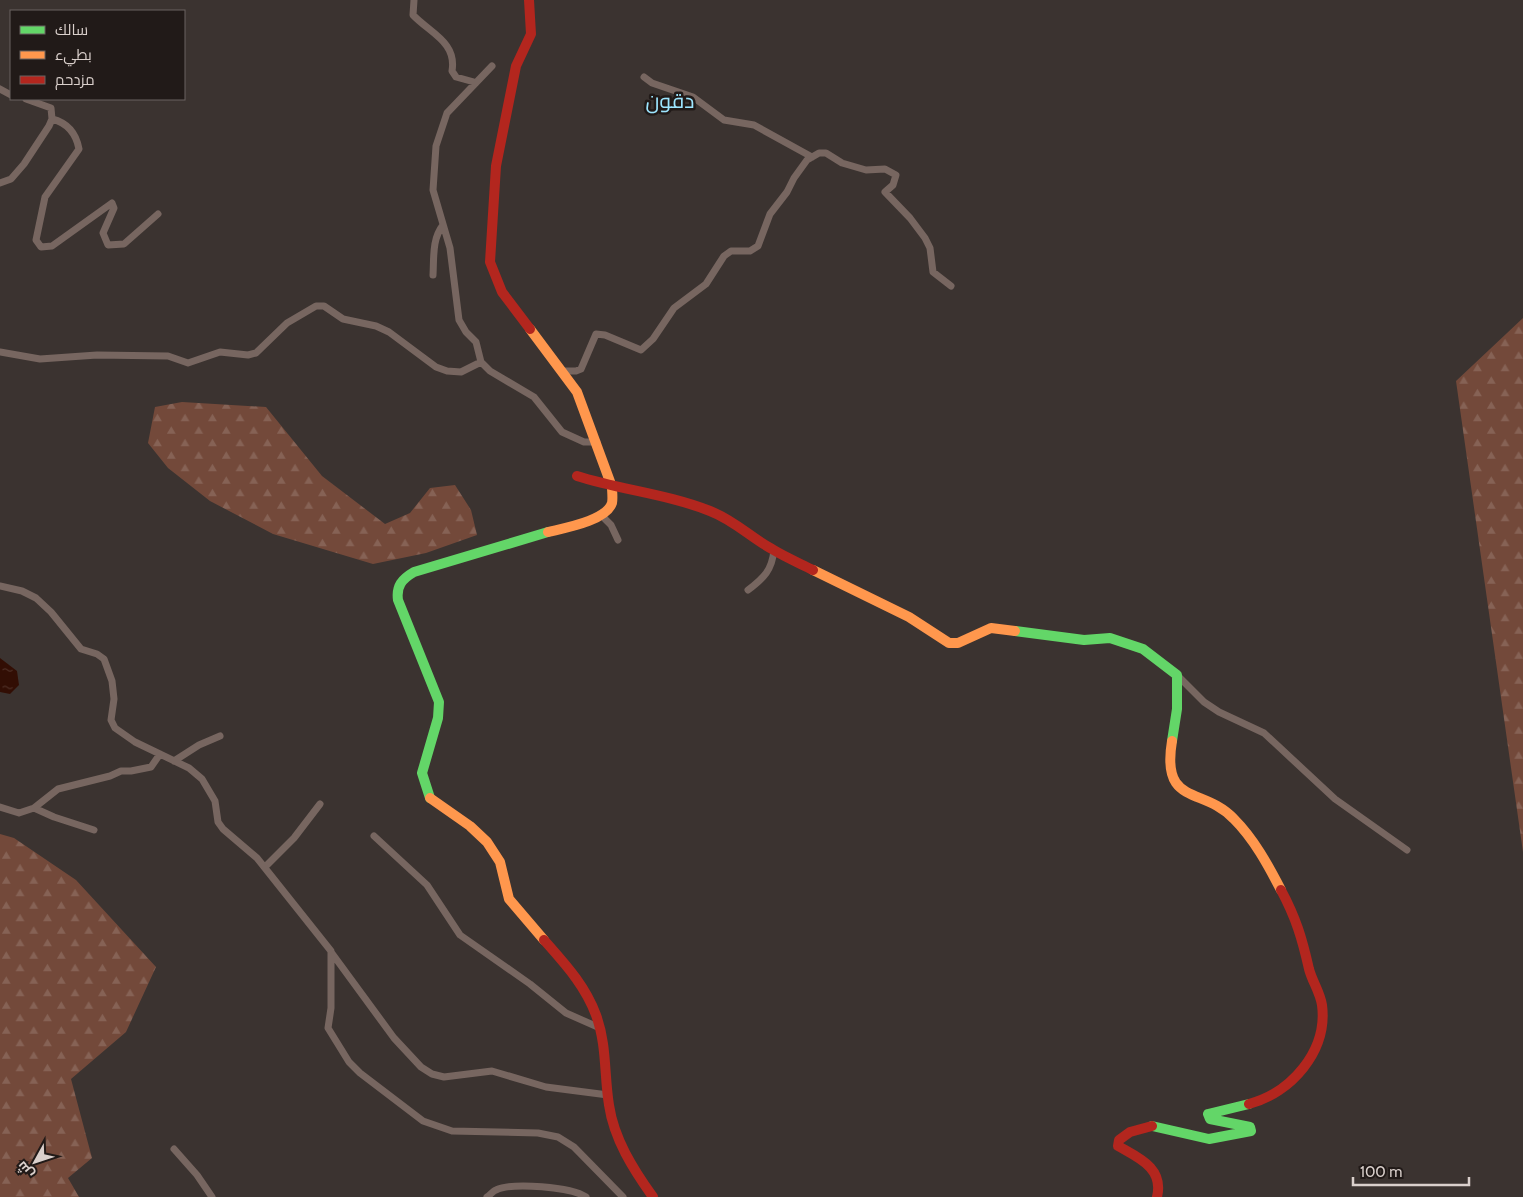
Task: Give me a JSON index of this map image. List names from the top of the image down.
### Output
{
  "districts": ["دقون"],
  "legend": ["سالك", "بطيء", "مزدحم"],
  "scale_bar": "100 m",
  "north": "bottom left"
}
